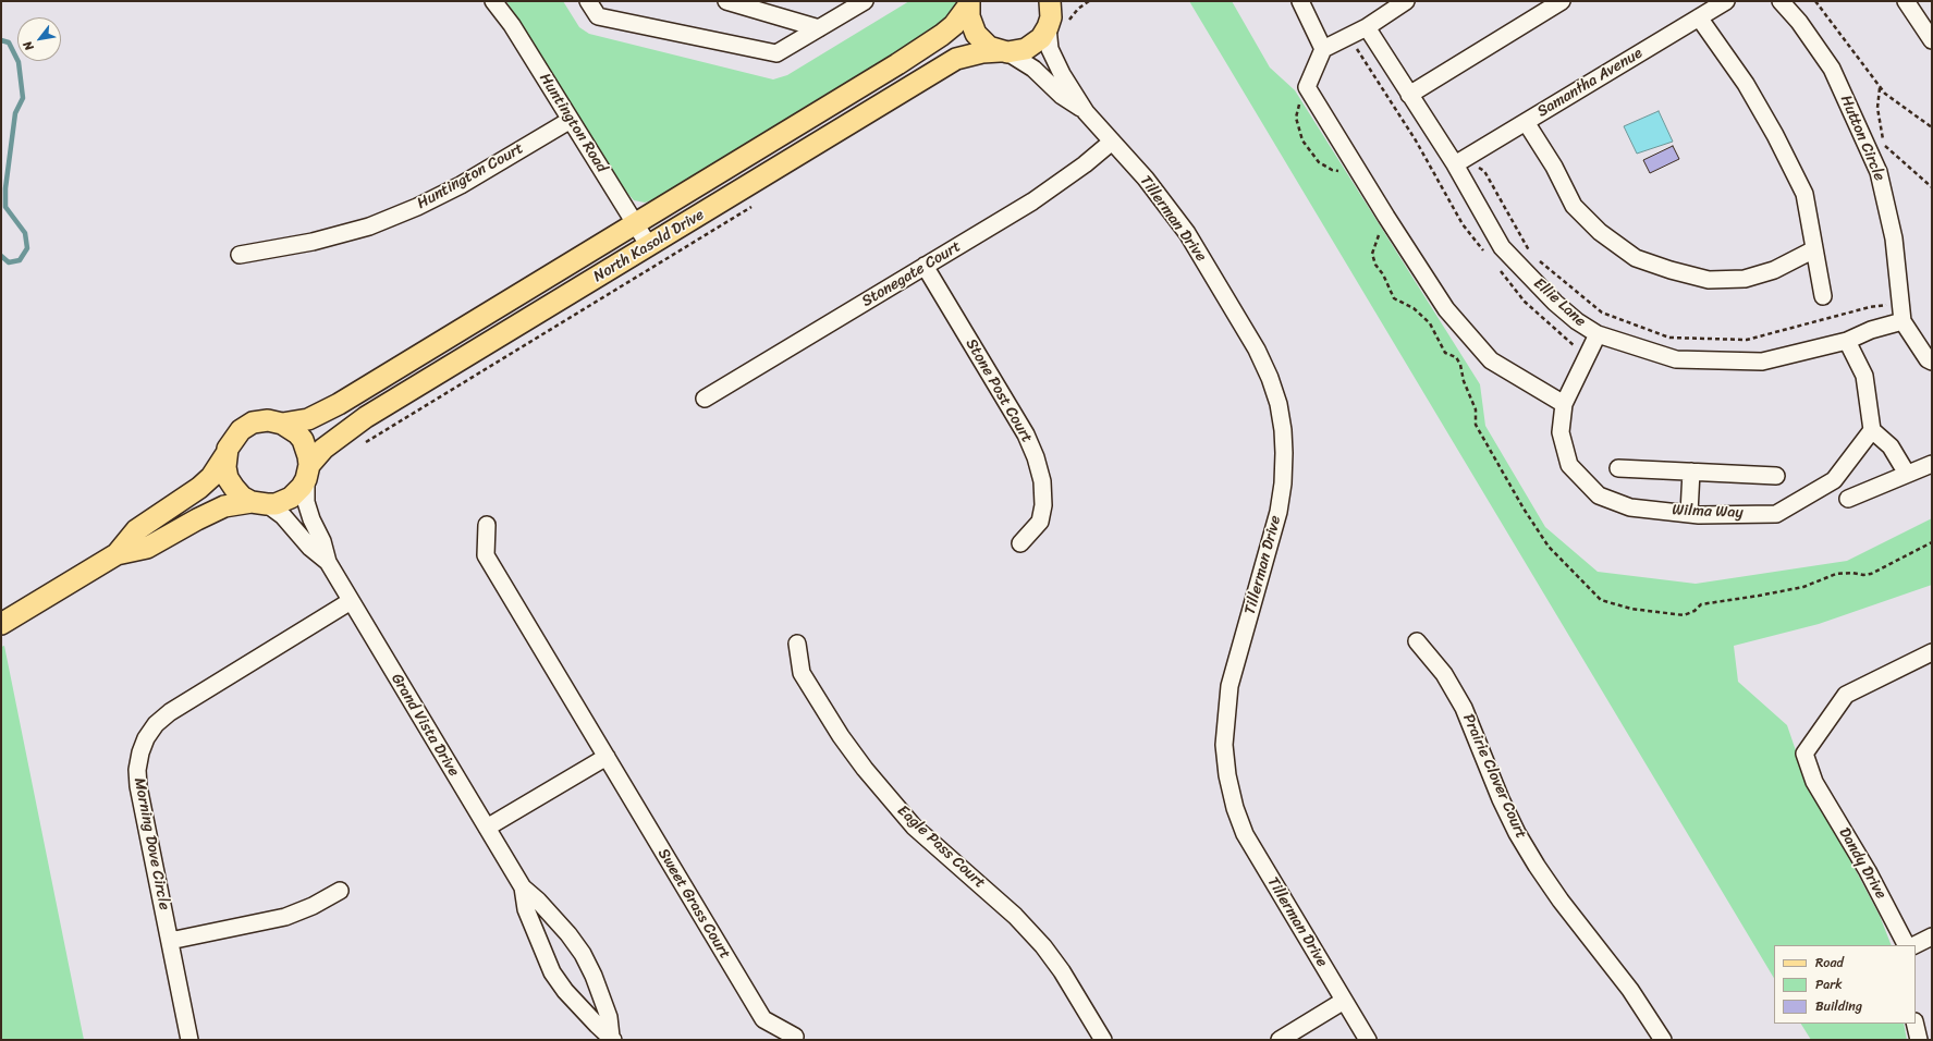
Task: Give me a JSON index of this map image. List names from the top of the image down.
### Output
{
  "streets": {
    "main road": ["North Kasold Drive"],
    "street": [
      "Samantha Avenue",
      "Huntington Road",
      "Hutton Circle",
      "Huntington Court",
      "Tillerman Drive",
      "Stonegate Court",
      "Ellie Lane",
      "Stone Post Court",
      "Wilma Way",
      "Grand Vista Drive",
      "Prairie Clover Court",
      "Morning Dove Circle",
      "Eagle Pass Court",
      "Dandy Drive",
      "Sweet Grass Court"
    ]
  },
  "crossings": [
    ["Samantha Avenue", "Ellie Lane"],
    ["Huntington Road", "Huntington Court"],
    ["Huntington Road", "North Kasold Drive"],
    ["Hutton Circle", "Ellie Lane"],
    ["Tillerman Drive", "North Kasold Drive"],
    ["Tillerman Drive", "Stonegate Court"],
    ["North Kasold Drive", "Grand Vista Drive"],
    ["Stonegate Court", "Stone Post Court"],
    ["Ellie Lane", "Wilma Way"],
    ["Grand Vista Drive", "Morning Dove Circle"]
  ],
  "legend": ["Road", "Park", "Building"],
  "north": "bottom left"
}
